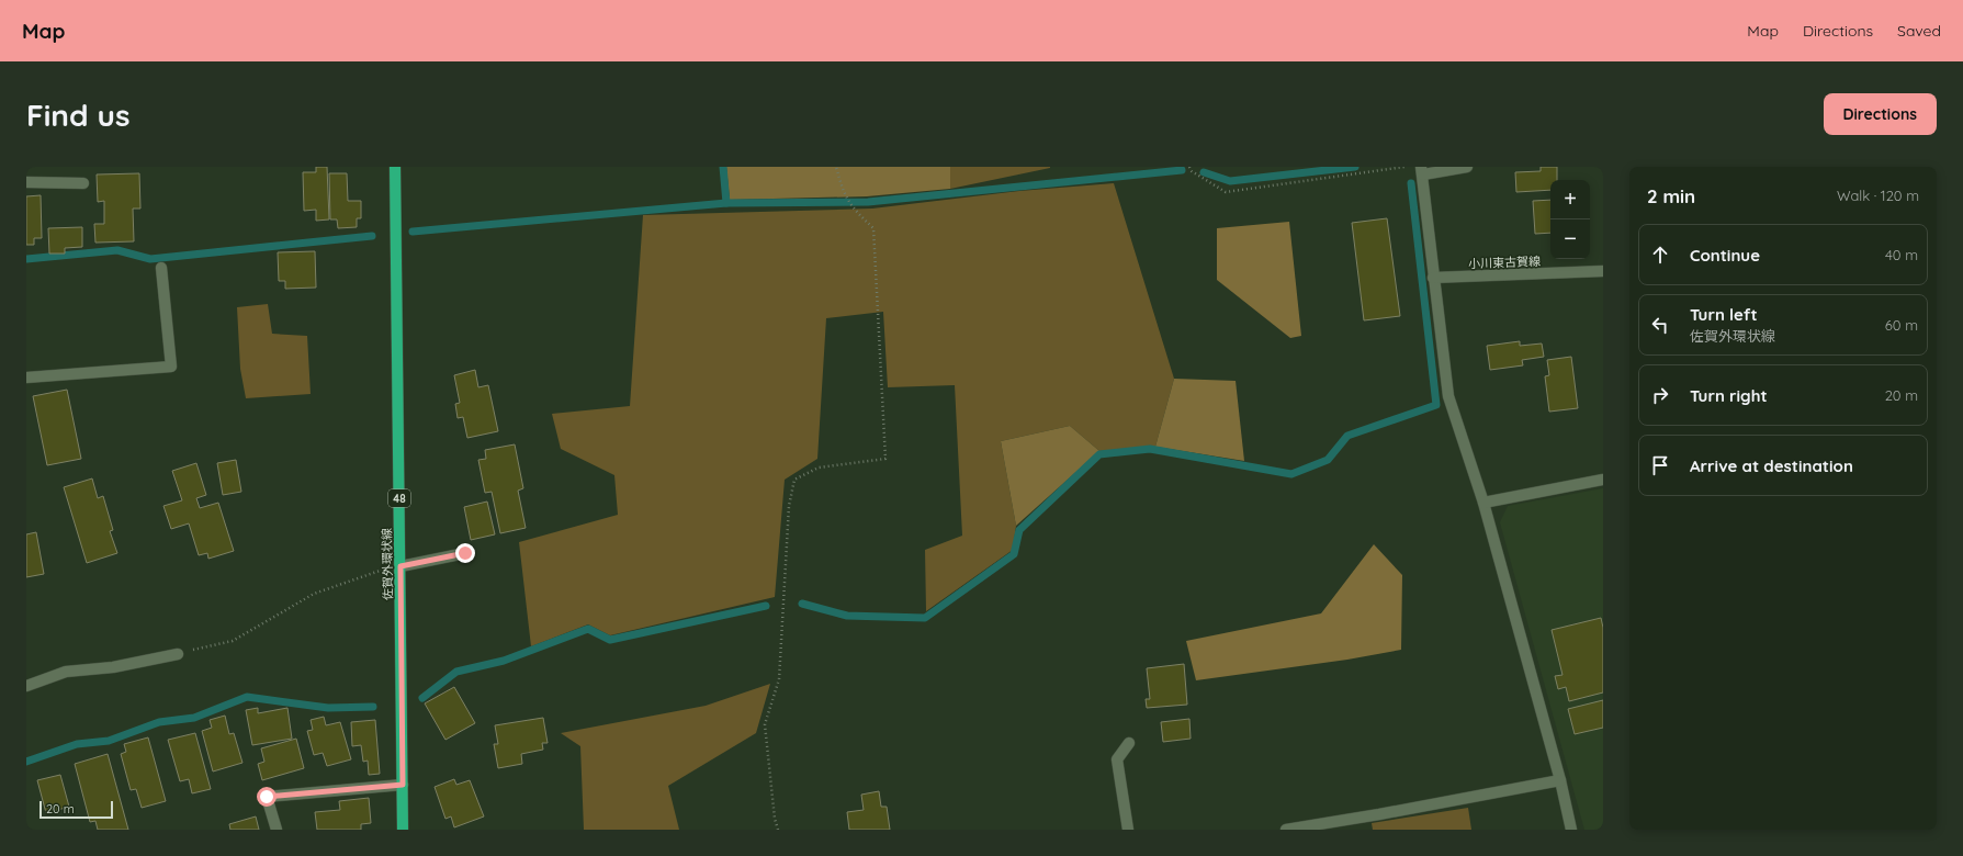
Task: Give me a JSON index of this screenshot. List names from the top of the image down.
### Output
{
  "streets": {
    "main road": ["48", "佐賀外環状線"],
    "street": ["小川東古賀線"]
  },
  "scale_bar": "20 m",
  "page": {
    "header": "Map",
    "nav": ["Map", "Directions", "Saved"],
    "buttons": "Directions",
    "title": "Find us",
    "heading": ["2 min", "Walk · 120 m"],
    "map_buttons": ["+", "−"],
    "list": [
      ["Continue", "40 m"],
      ["Turn left", "佐賀外環状線", "60 m"],
      ["Turn right", "20 m"],
      "Arrive at destination"
    ],
    "scale": "20 m"
  }
}
